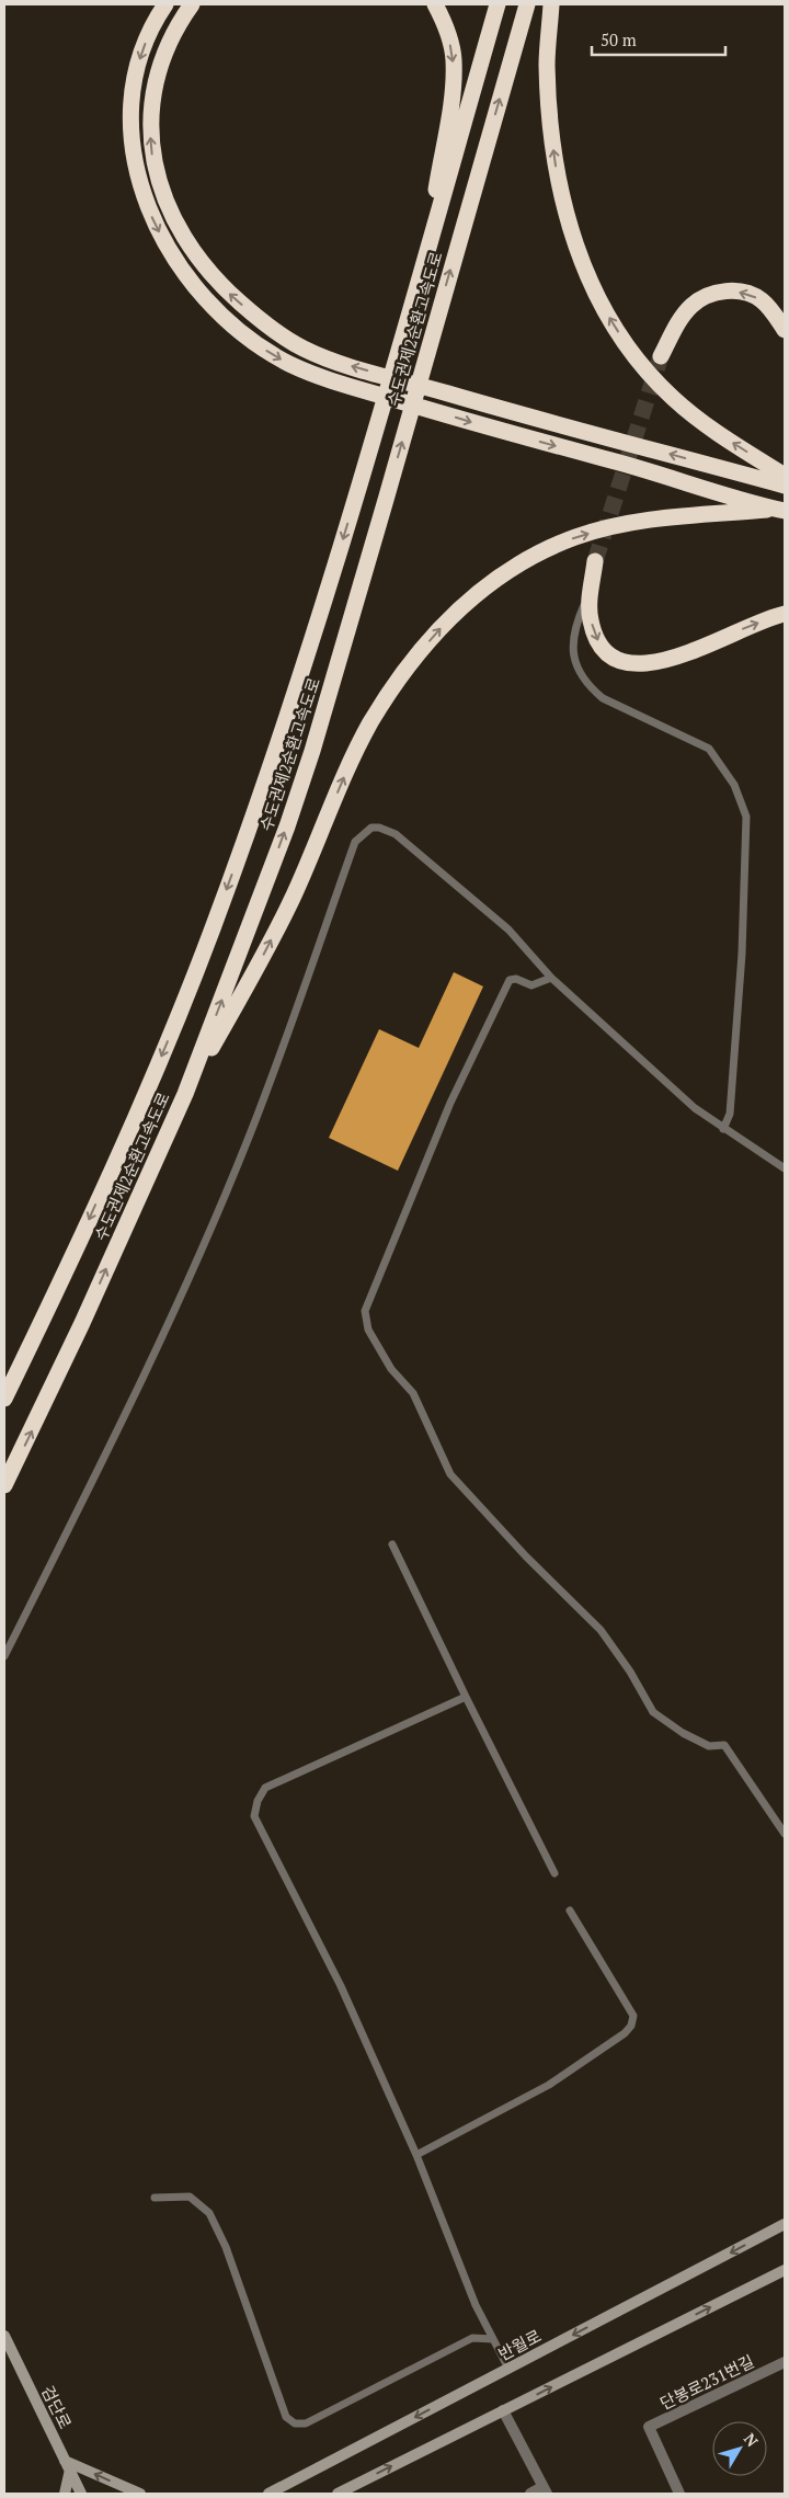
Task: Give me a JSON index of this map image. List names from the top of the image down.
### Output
{
  "streets": {
    "highway": ["수도권제2순환고속도로"],
    "main road": ["반월로", "검단로"],
    "street": ["단봉로231번길"]
  },
  "scale_bar": "50 m",
  "north": "top right"
}
